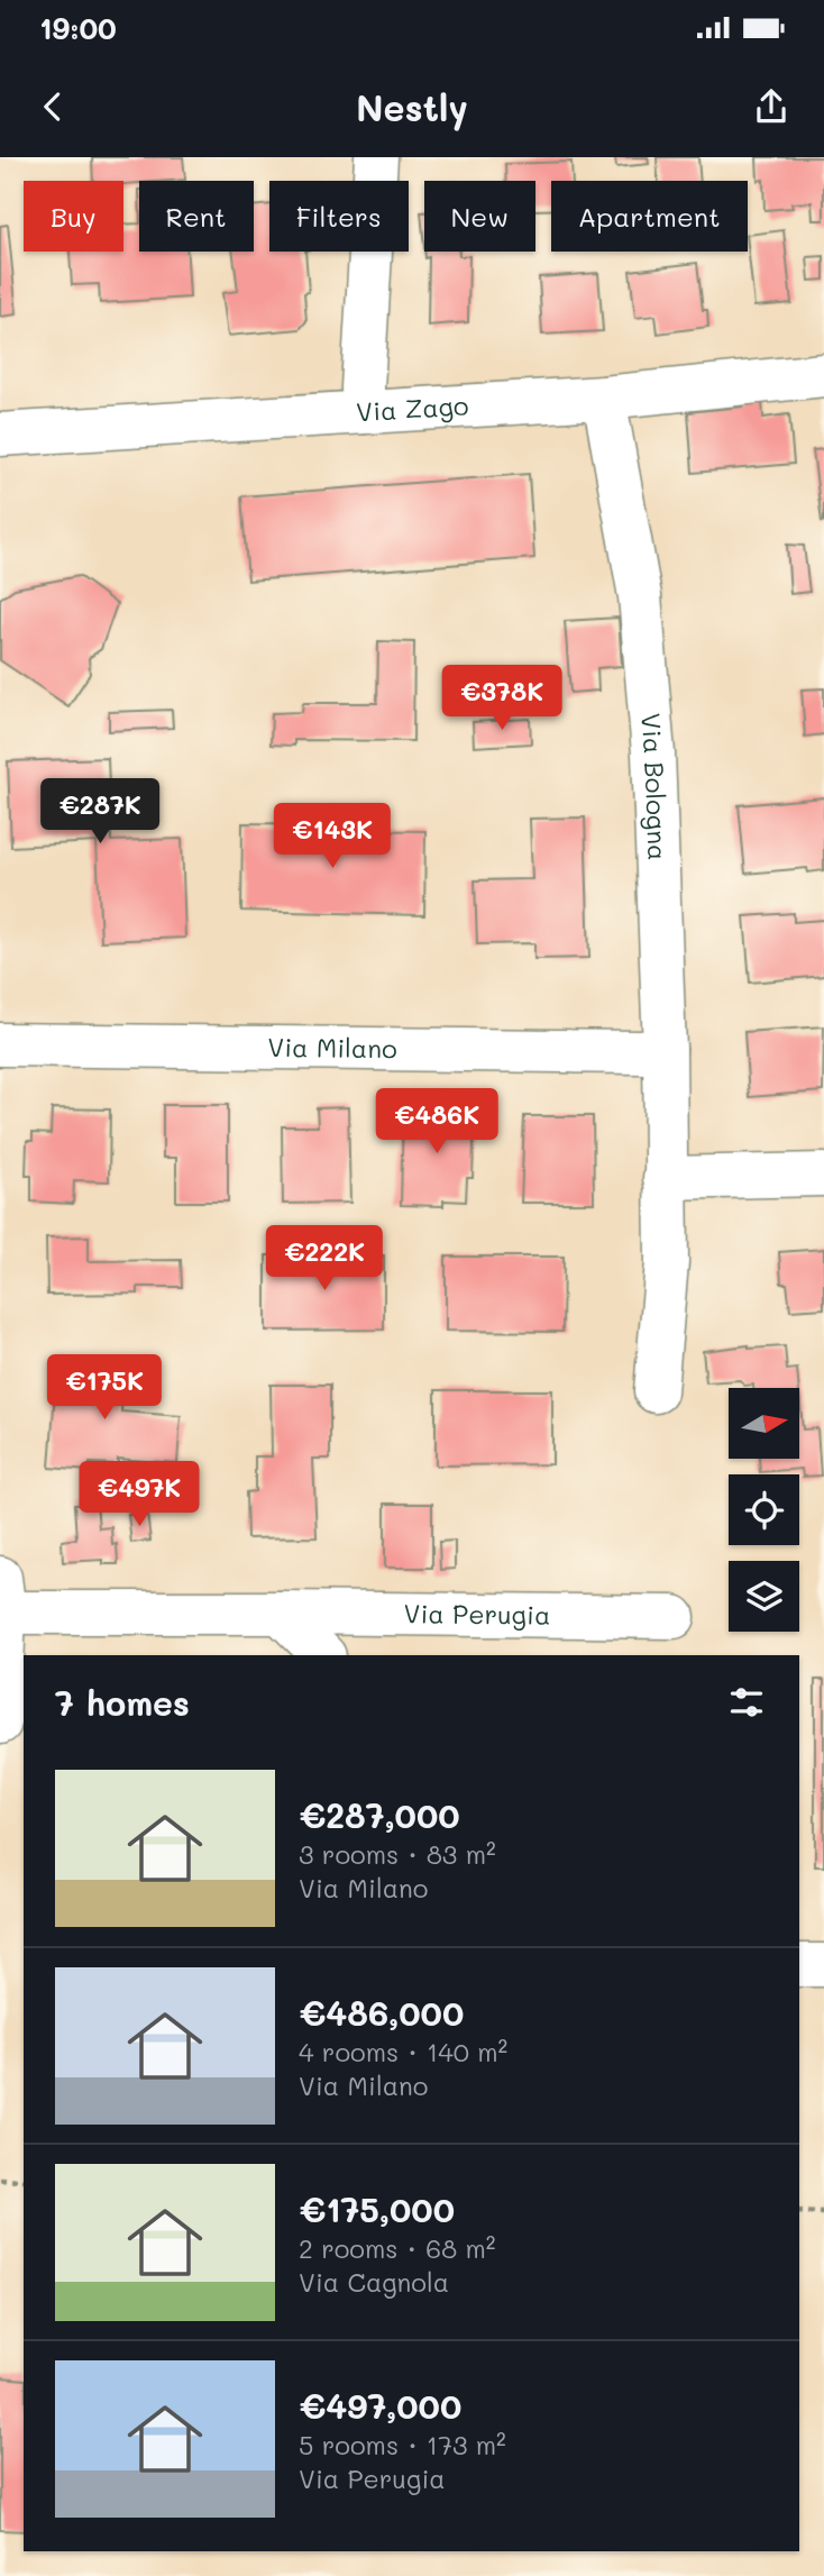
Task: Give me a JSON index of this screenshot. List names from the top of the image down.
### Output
{
  "streets": {
    "street": [
      "Via Zago",
      "Via Bologna",
      "Via Milano",
      "Via Perugia"
    ]
  },
  "crossings": [
    ["Via Zago", "Via Bologna"],
    ["Via Bologna", "Via Milano"]
  ],
  "north": "right",
  "page": {
    "status": "19:00",
    "header": "Nestly",
    "chip": [
      "Buy",
      "Rent",
      "Filters",
      "New",
      "Apartment"
    ],
    "price": [
      "€378K",
      "€287K",
      "€143K",
      "€486K",
      "€222K",
      "€175K",
      "€497K"
    ],
    "heading": "7 homes",
    "list": [
      {
        "name": "€287,000",
        "note": "3 rooms · 83 m² · Via Milano"
      },
      {
        "name": "€486,000",
        "note": "4 rooms · 140 m² · Via Milano"
      },
      {
        "name": "€175,000",
        "note": "2 rooms · 68 m² · Via Cagnola"
      },
      {
        "name": "€497,000",
        "note": "5 rooms · 173 m² · Via Perugia"
      }
    ]
  }
}
